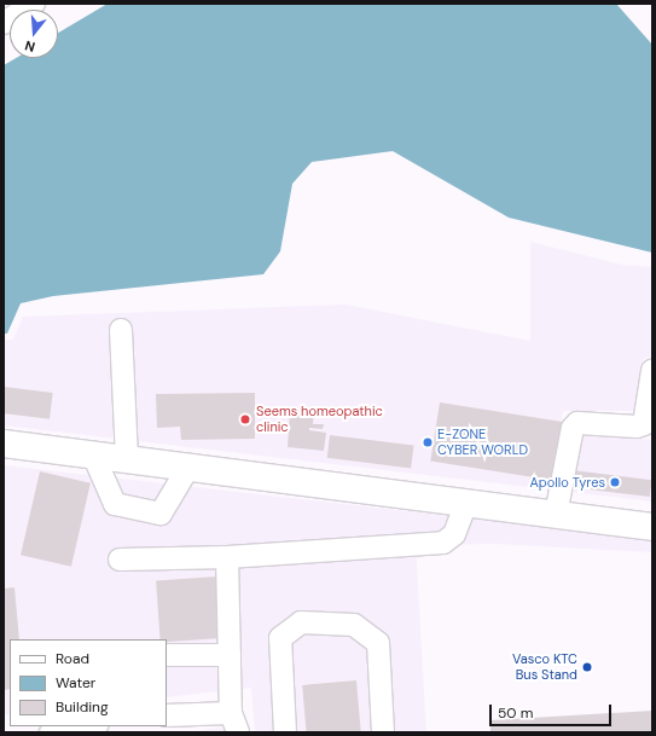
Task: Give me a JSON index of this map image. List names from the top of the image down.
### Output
{
  "places": [
    "Seems homeopathic clinic",
    "E-ZONE CYBER WORLD",
    "Apollo Tyres",
    "Vasco KTC Bus Stand"
  ],
  "legend": ["Road", "Water", "Building"],
  "scale_bar": "50 m",
  "north": "bottom"
}
